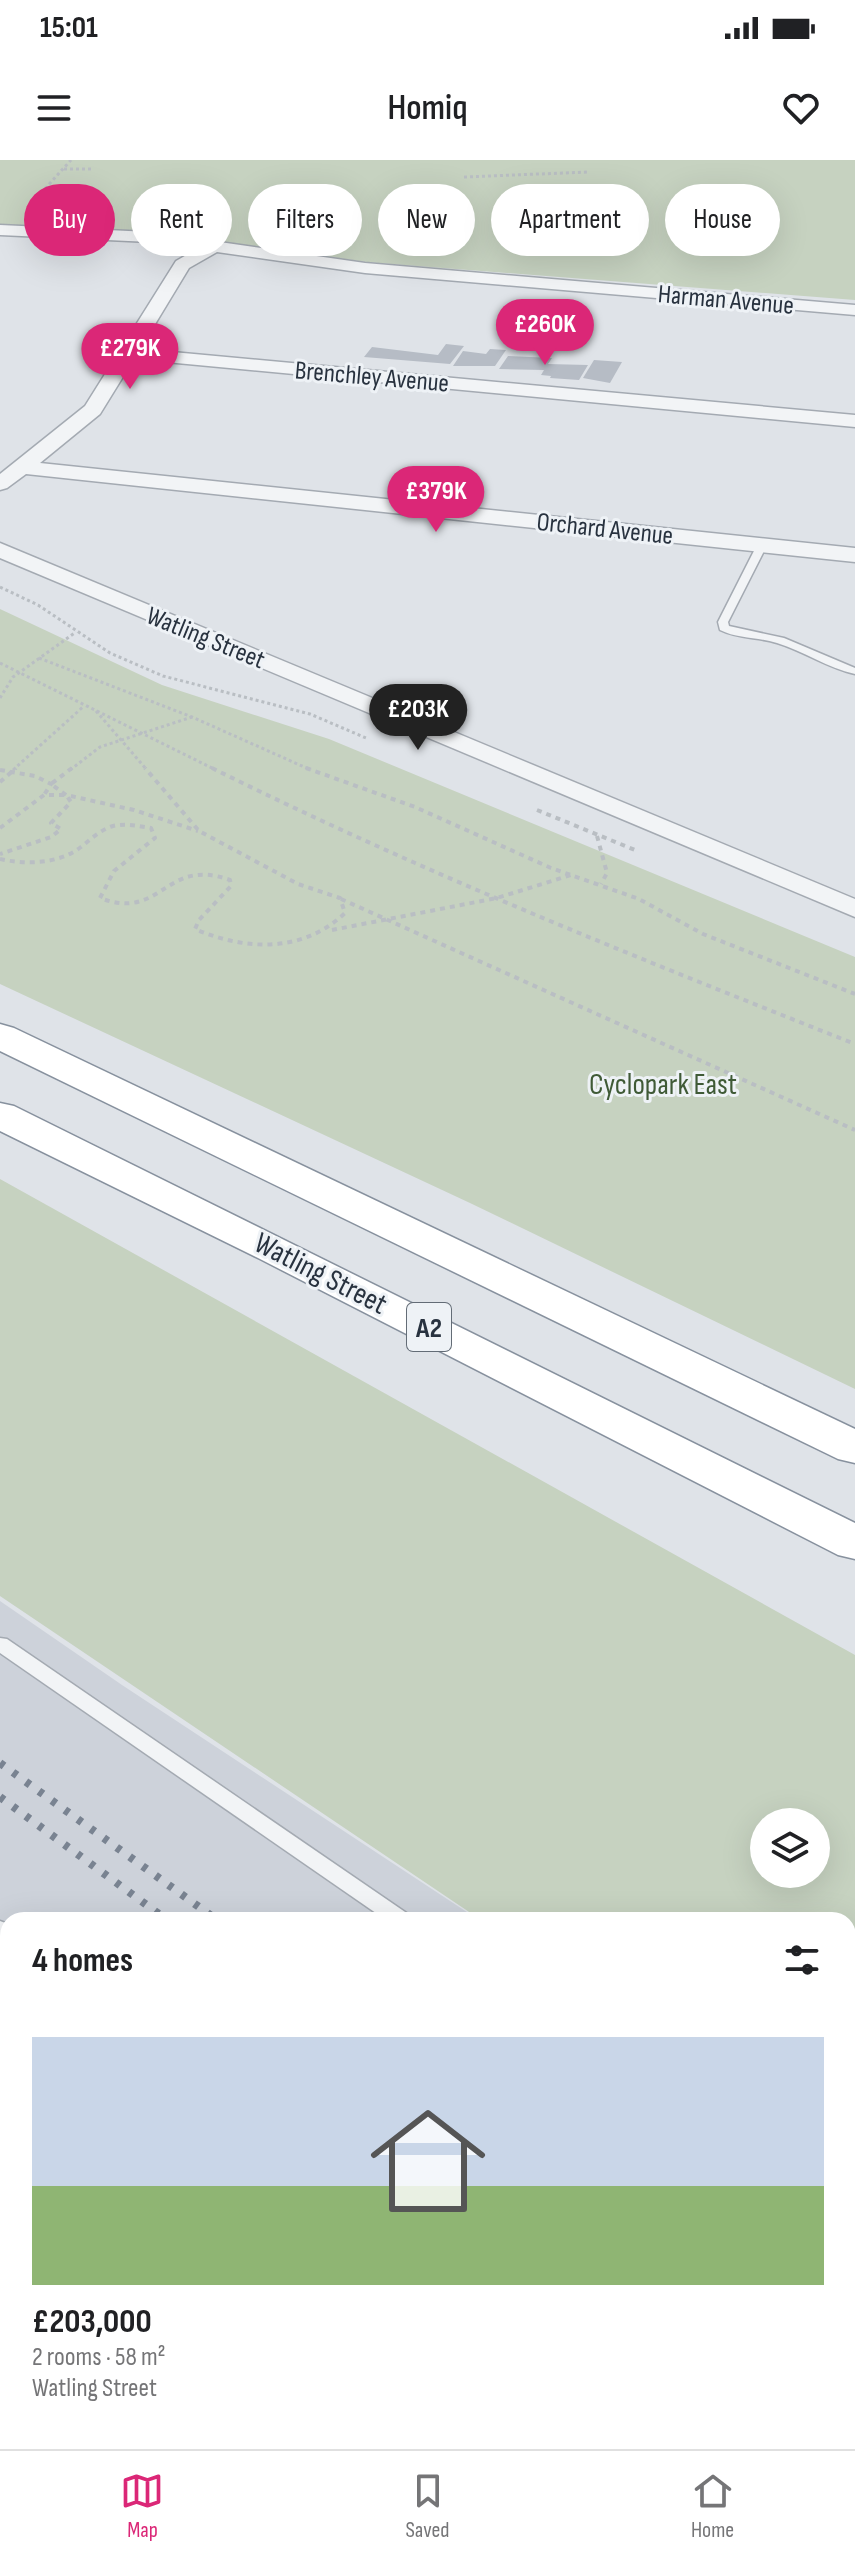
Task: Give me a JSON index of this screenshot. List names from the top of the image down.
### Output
{
  "streets": {
    "highway": ["Watling Street", "A2"],
    "street": ["Harman Avenue", "Brenchley Avenue", "Orchard Avenue"]
  },
  "parks": ["Cyclopark East"],
  "page": {
    "status": "15:01",
    "header": "Homiq",
    "chip": [
      "Buy",
      "Rent",
      "Filters",
      "New",
      "Apartment",
      "House"
    ],
    "price": [
      "£260K",
      "£279K",
      "£379K",
      "£203K"
    ],
    "heading": "4 homes",
    "list": [
      {
        "name": "£203,000",
        "note": "2 rooms · 58 m² · Watling Street"
      }
    ],
    "tabs": ["Map", "Saved", "Home"]
  }
}
